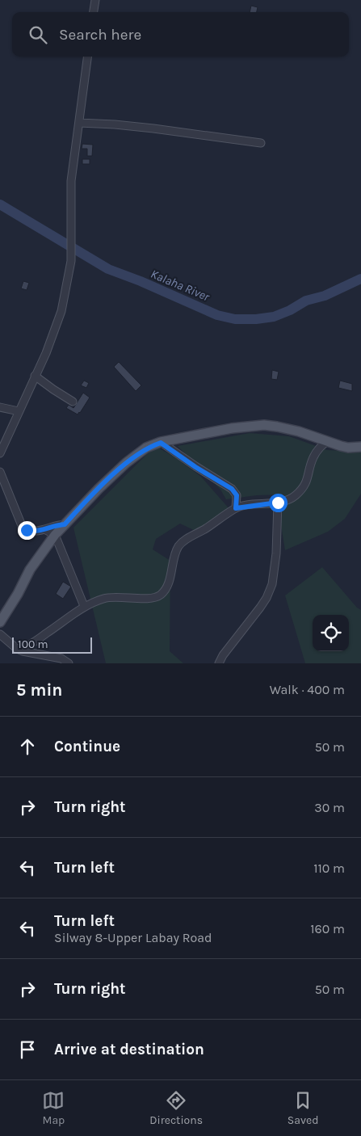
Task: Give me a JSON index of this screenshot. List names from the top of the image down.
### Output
{
  "water": ["Kalaha River"],
  "scale_bar": "100 m",
  "page": {
    "search": "Search here",
    "scale": "100 m",
    "heading": ["5 min", "Walk · 400 m"],
    "list": [
      ["Continue", "50 m"],
      ["Turn right", "30 m"],
      ["Turn left", "110 m"],
      ["Turn left", "Silway 8-Upper Labay Road", "160 m"],
      ["Turn right", "50 m"],
      "Arrive at destination"
    ],
    "nav": ["Map", "Directions", "Saved"]
  }
}
